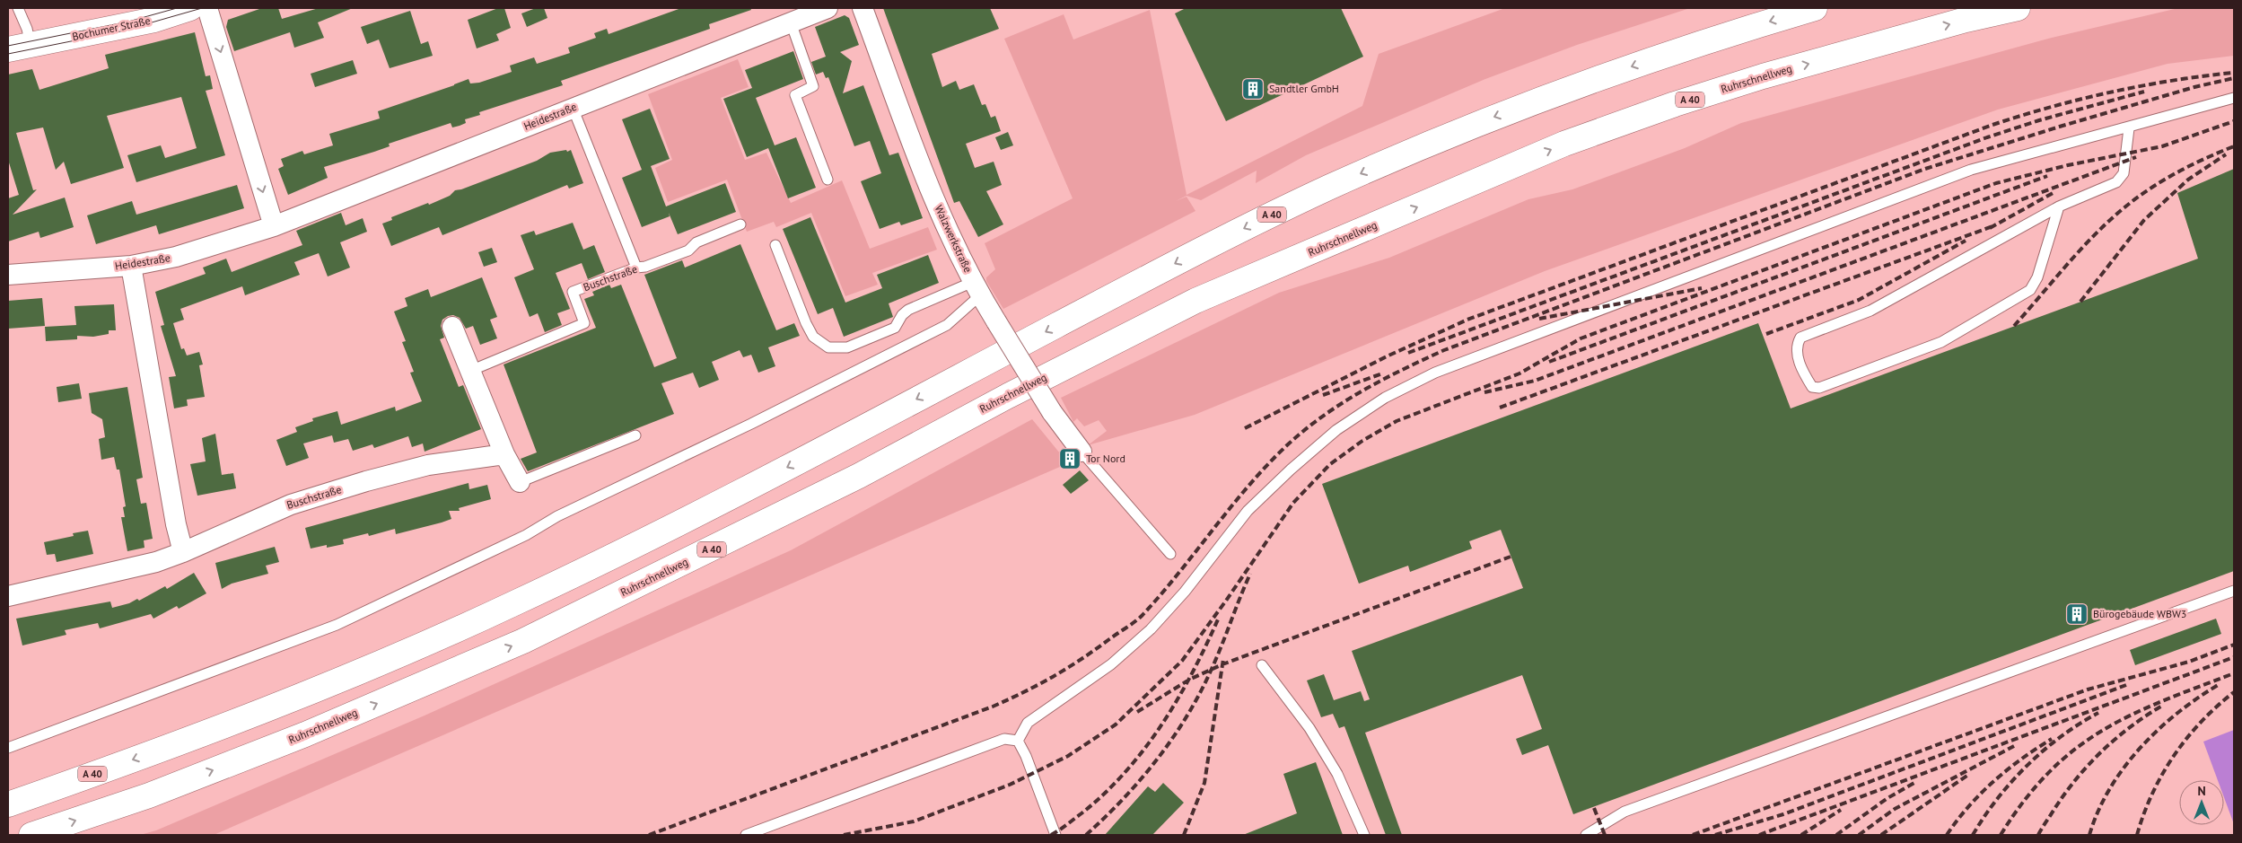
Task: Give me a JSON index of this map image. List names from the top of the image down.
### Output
{
  "streets": {
    "main road": ["Bochumer Straße", "Ruhrschnellweg", "A 40"],
    "street": ["Heidestraße", "Walzwerkstraße", "Buschstraße"]
  },
  "places": {
    "building": ["Sandtler GmbH", "Tor Nord", "Bürogebäude WBW3"]
  },
  "north": "top"
}
